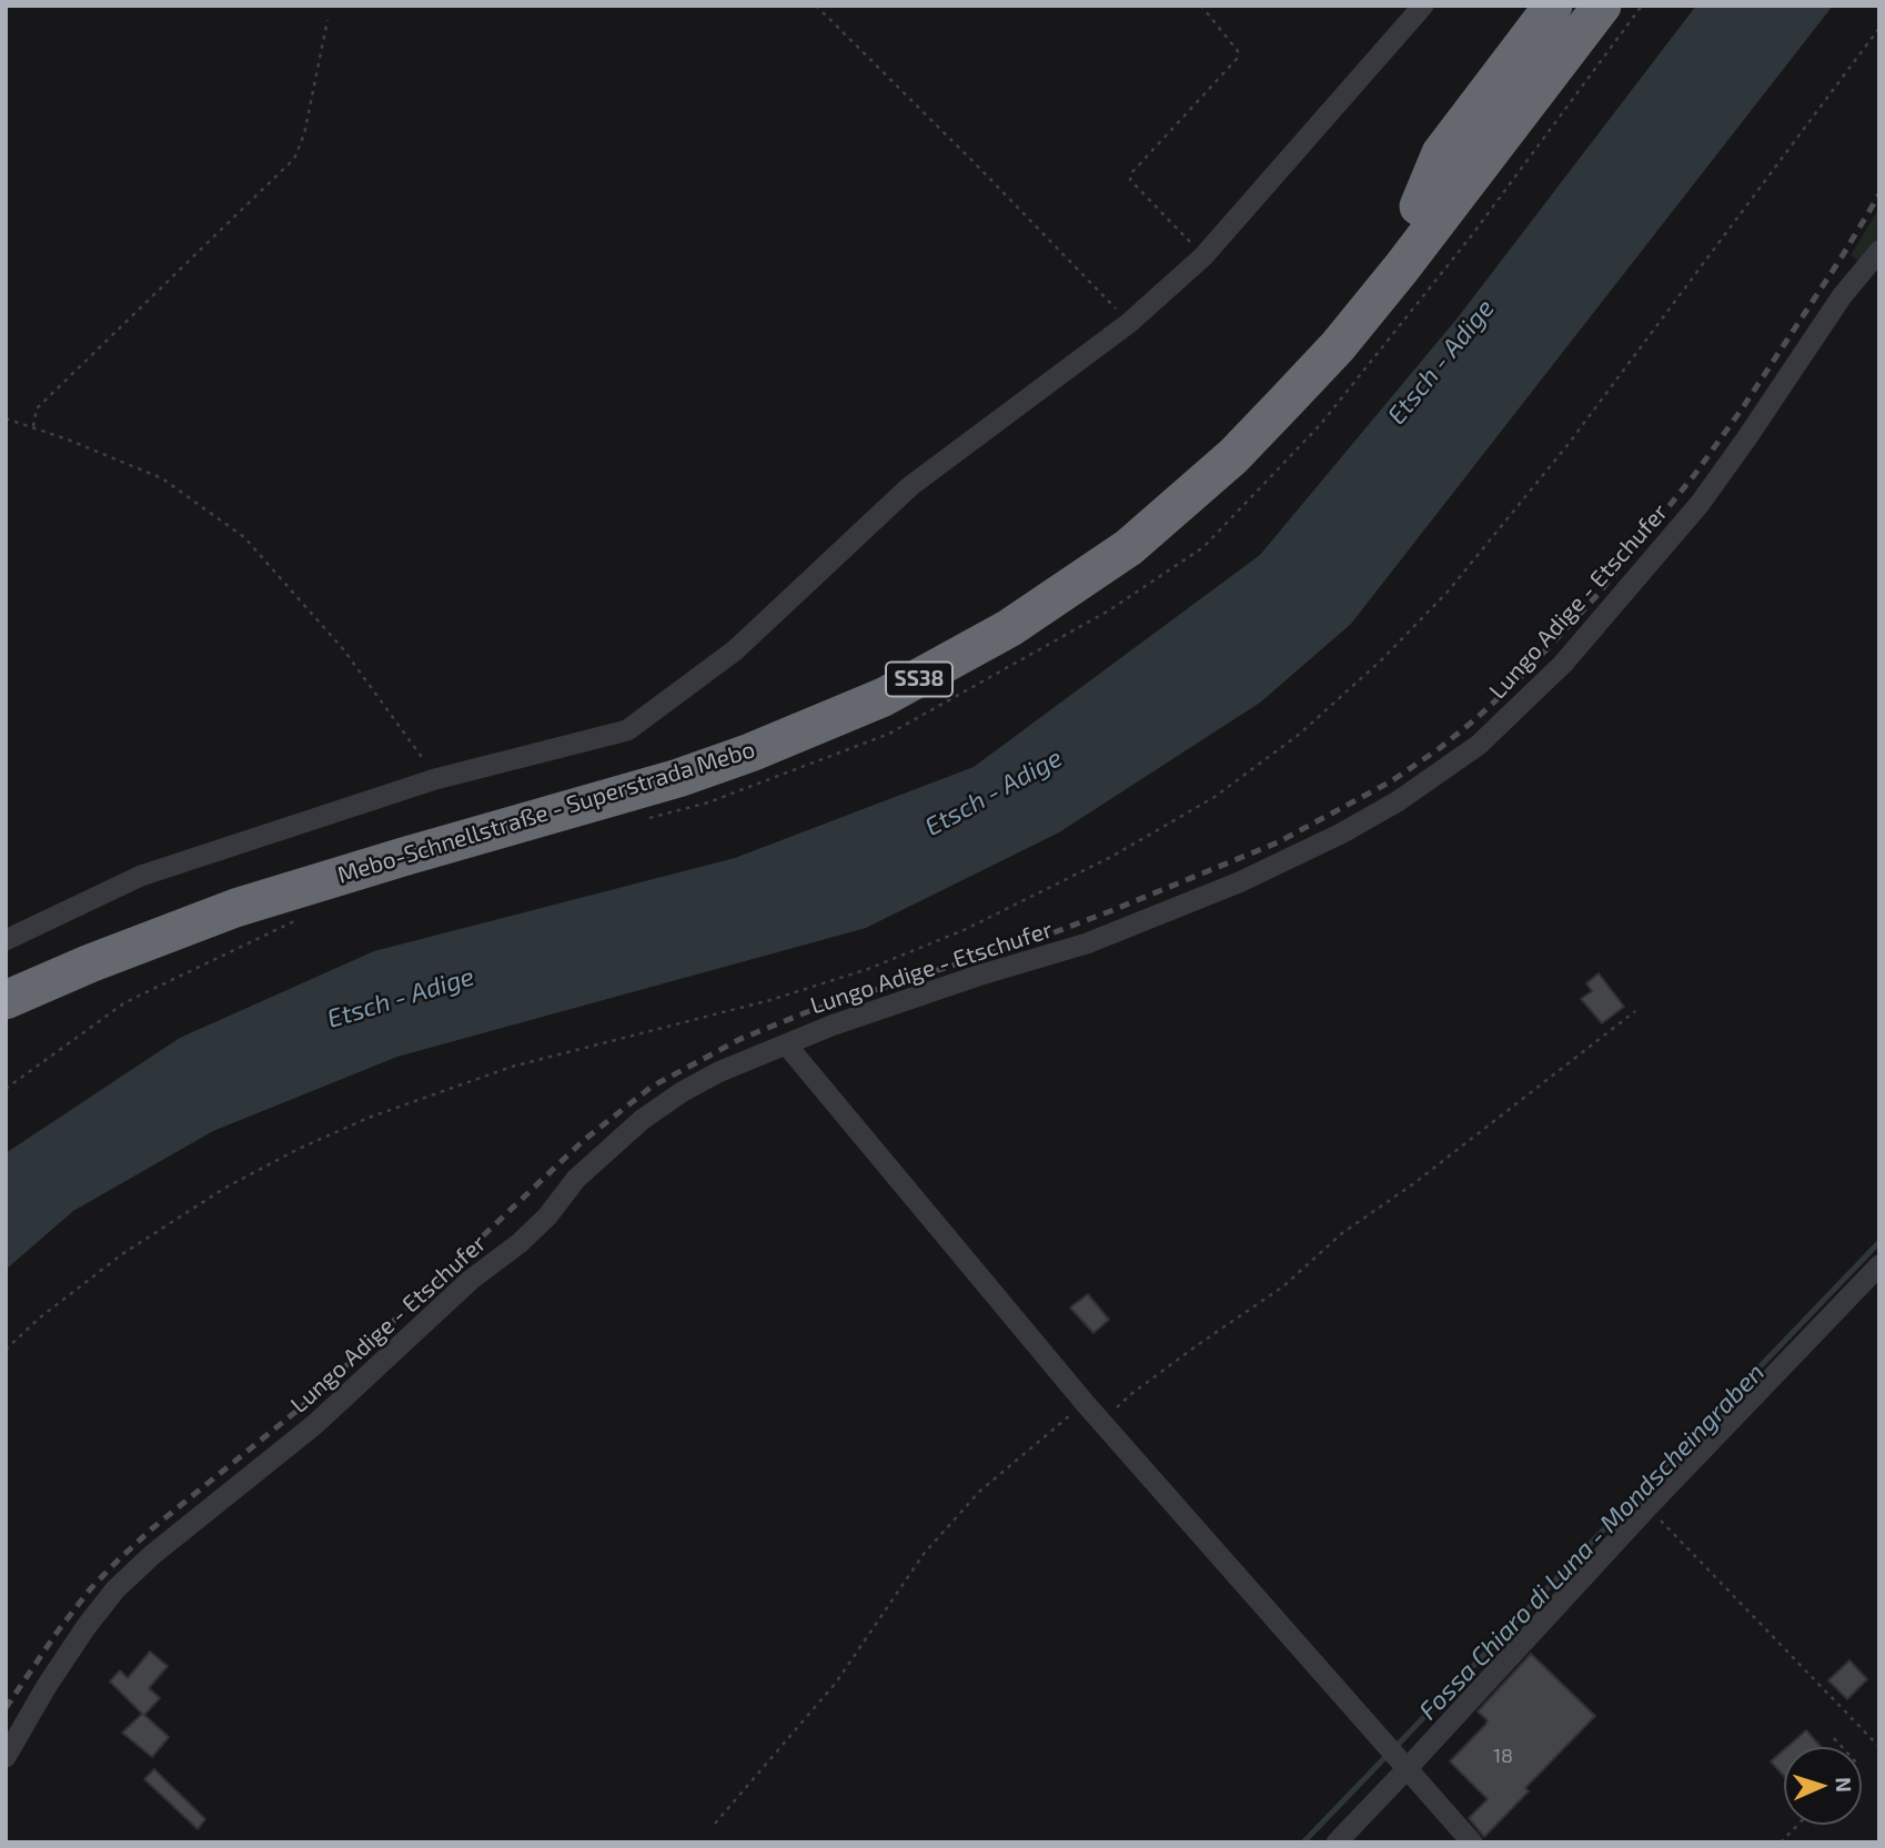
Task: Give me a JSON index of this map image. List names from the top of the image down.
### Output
{
  "streets": {
    "highway": ["SS38", "Mebo-Schnellstraße - Superstrada Mebo"],
    "street": ["Lungo Adige - Etschufer"]
  },
  "water": ["Etsch - Adige", "Fossa Chiaro di Luna - Mondscheingraben"],
  "house_numbers": ["18"],
  "north": "right"
}
